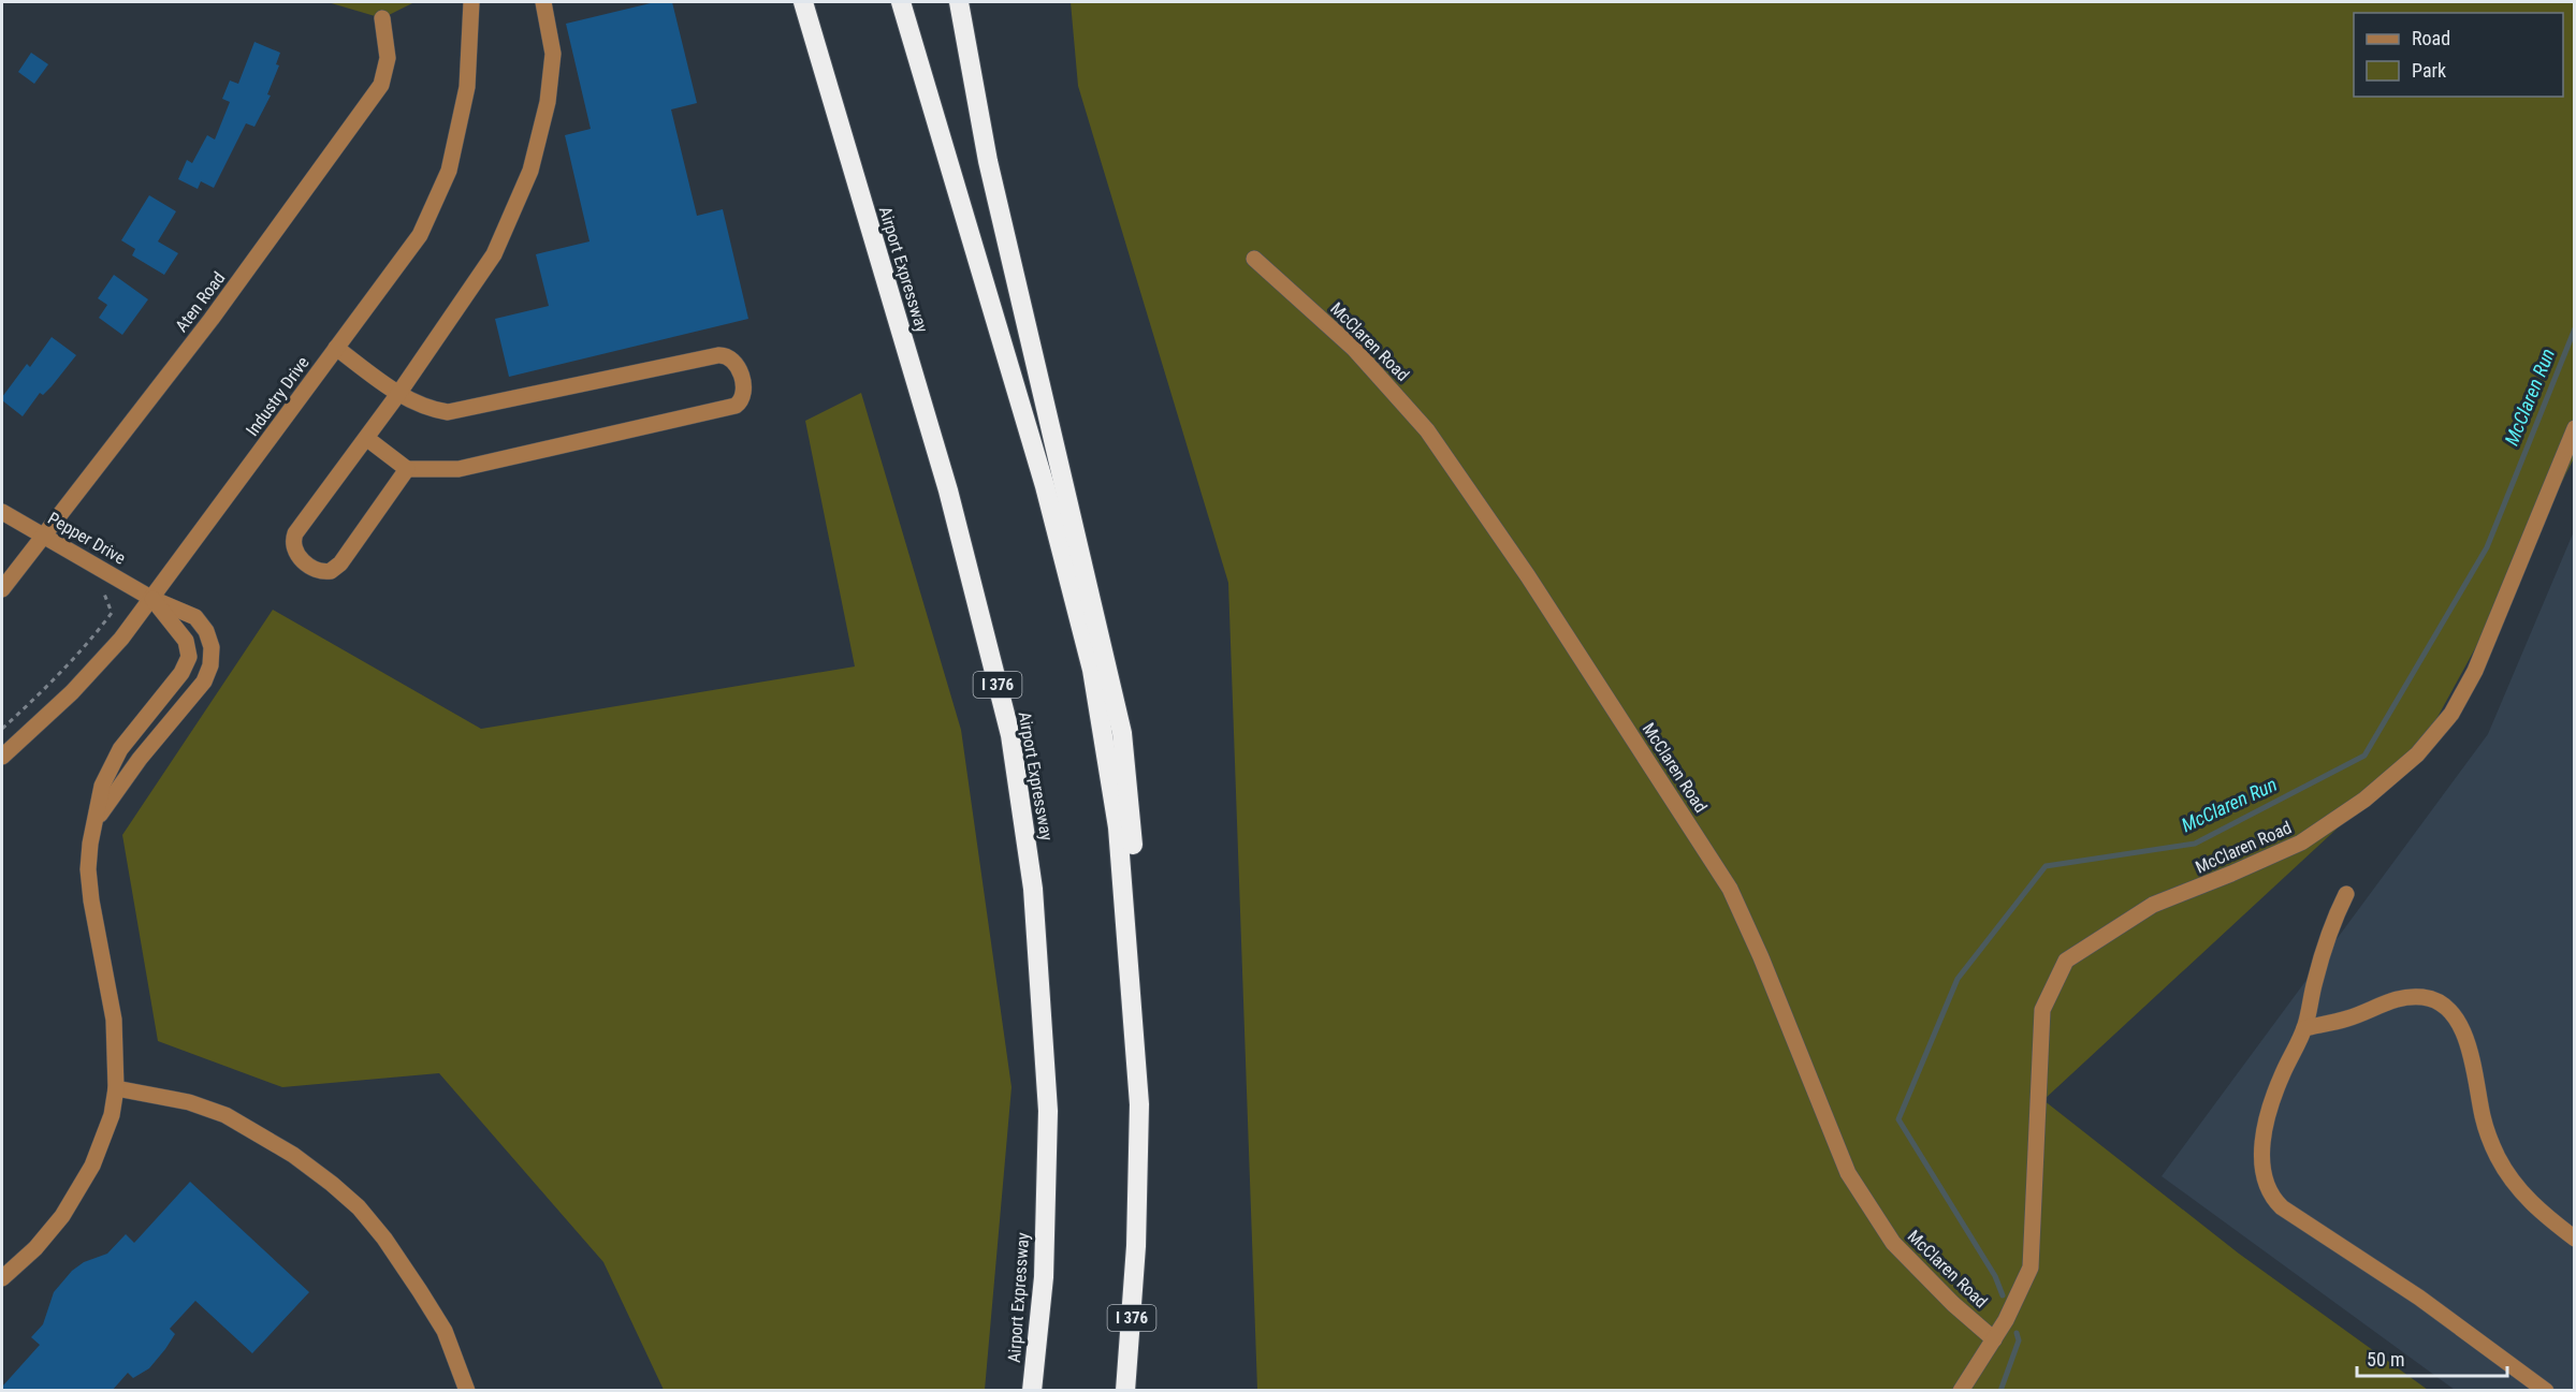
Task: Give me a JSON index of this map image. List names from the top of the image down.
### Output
{
  "streets": {
    "highway": ["Airport Expressway", "I 376"],
    "street": [
      "Aten Road",
      "McClaren Road",
      "Industry Drive",
      "Pepper Drive"
    ]
  },
  "crossings": [
    ["Aten Road", "Pepper Drive"],
    ["Industry Drive", "Pepper Drive"]
  ],
  "water": ["McClaren Run"],
  "legend": ["Road", "Park"],
  "scale_bar": "50 m"
}
